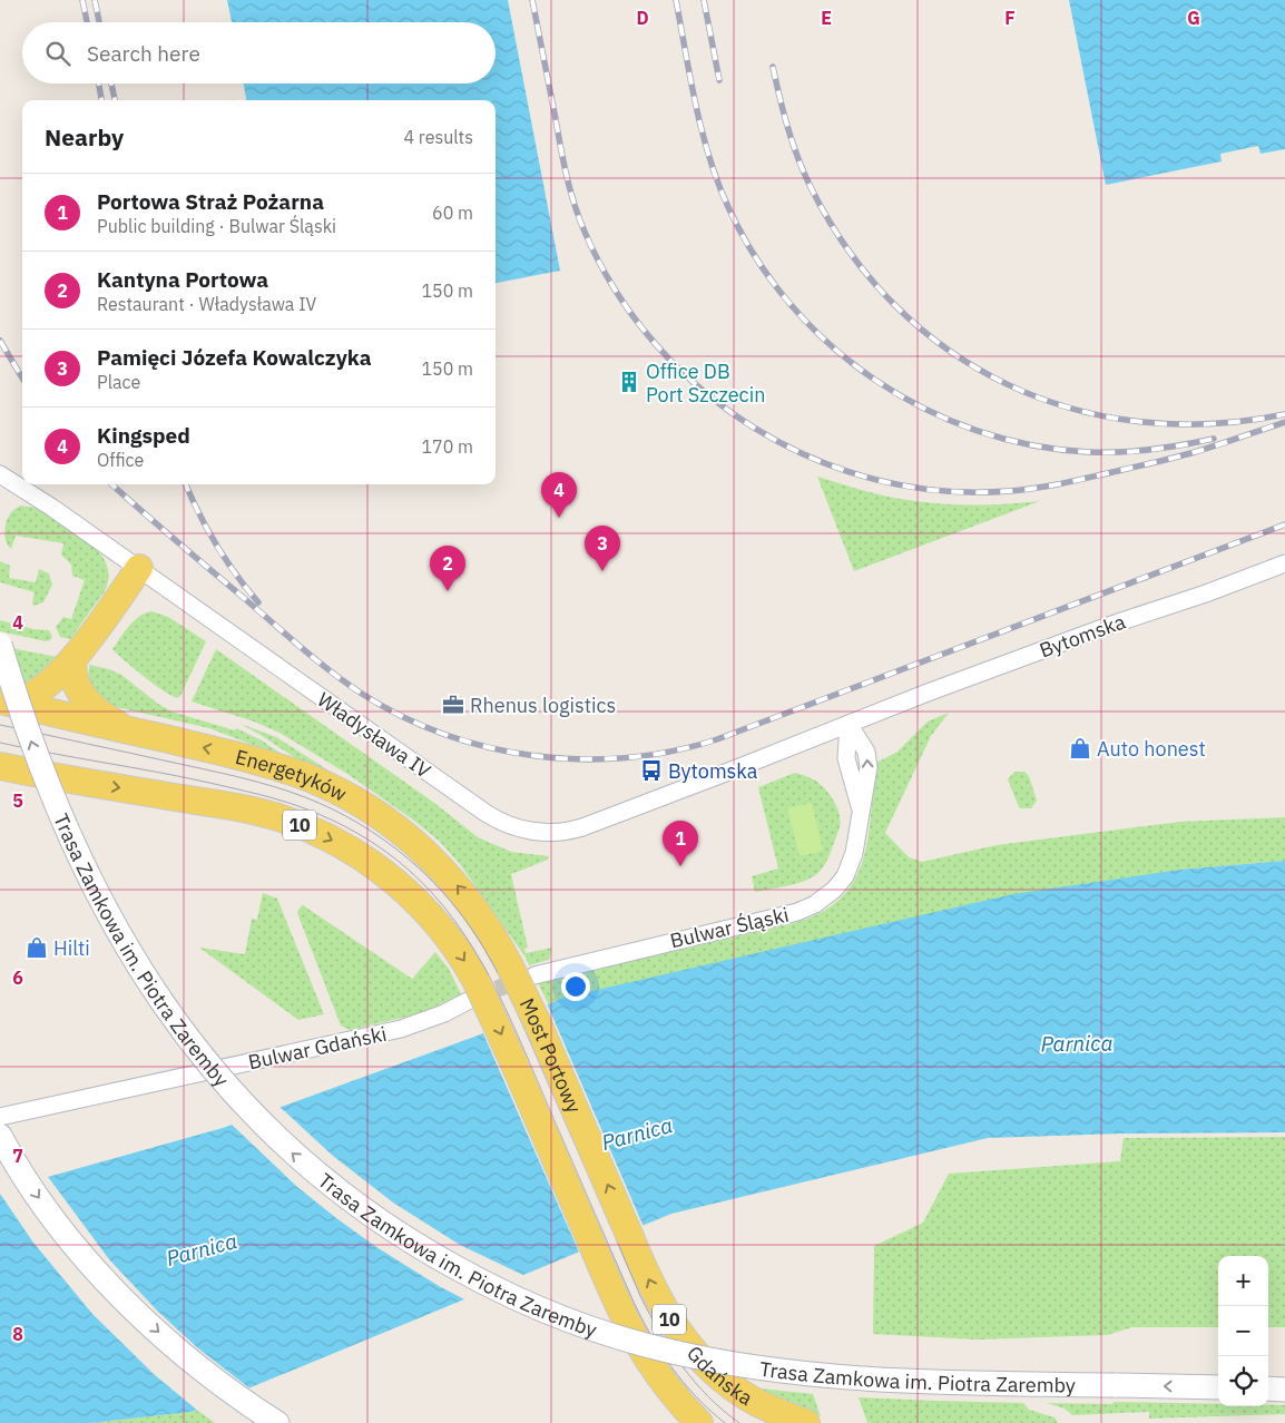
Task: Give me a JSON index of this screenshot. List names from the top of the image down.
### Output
{
  "streets": {
    "main road": [
      "Energetyków",
      "10",
      "Trasa Zamkowa im. Piotra Zaremby",
      "Most Portowy",
      "Gdańska"
    ],
    "street": [
      "Bytomska",
      "Władysława IV",
      "Bulwar Śląski",
      "Bulwar Gdański"
    ]
  },
  "crossings": [
    ["Bytomska", "Władysława IV"],
    ["Bytomska", "Bulwar Śląski"],
    ["Energetyków", "Most Portowy"],
    ["10", "Bulwar Gdański"],
    ["10", "Most Portowy"],
    ["Bulwar Gdański", "Most Portowy"],
    ["Most Portowy", "Gdańska"]
  ],
  "one_way": ["Trasa Zamkowa im. Piotra Zaremby", "Gdańska"],
  "water": ["Parnica"],
  "places": {
    "building": ["Office DB Port Szczecin"],
    "office": ["Rhenus logistics"],
    "shop": ["Auto honest", "Hilti"],
    "bus stop": ["Bytomska"]
  },
  "page": {
    "search": "Search here",
    "heading": ["Nearby", "4 results"],
    "list": [
      {
        "mark": "1",
        "name": "Portowa Straż Pożarna",
        "note": "Public building · Bulwar Śląski",
        "value": "60 m"
      },
      {
        "mark": "2",
        "name": "Kantyna Portowa",
        "note": "Restaurant · Władysława IV",
        "value": "150 m"
      },
      {
        "mark": "3",
        "name": "Pamięci Józefa Kowalczyka",
        "note": "Place",
        "value": "150 m"
      },
      {
        "mark": "4",
        "name": "Kingsped",
        "note": "Office",
        "value": "170 m"
      }
    ],
    "pins": [
      "4",
      "3",
      "2",
      "1"
    ],
    "map_buttons": ["+", "−"]
  },
  "grid": {
    "columns": [
      "D",
      "E",
      "F",
      "G"
    ],
    "rows": [
      "4",
      "5",
      "6",
      "7",
      "8"
    ]
  }
}
